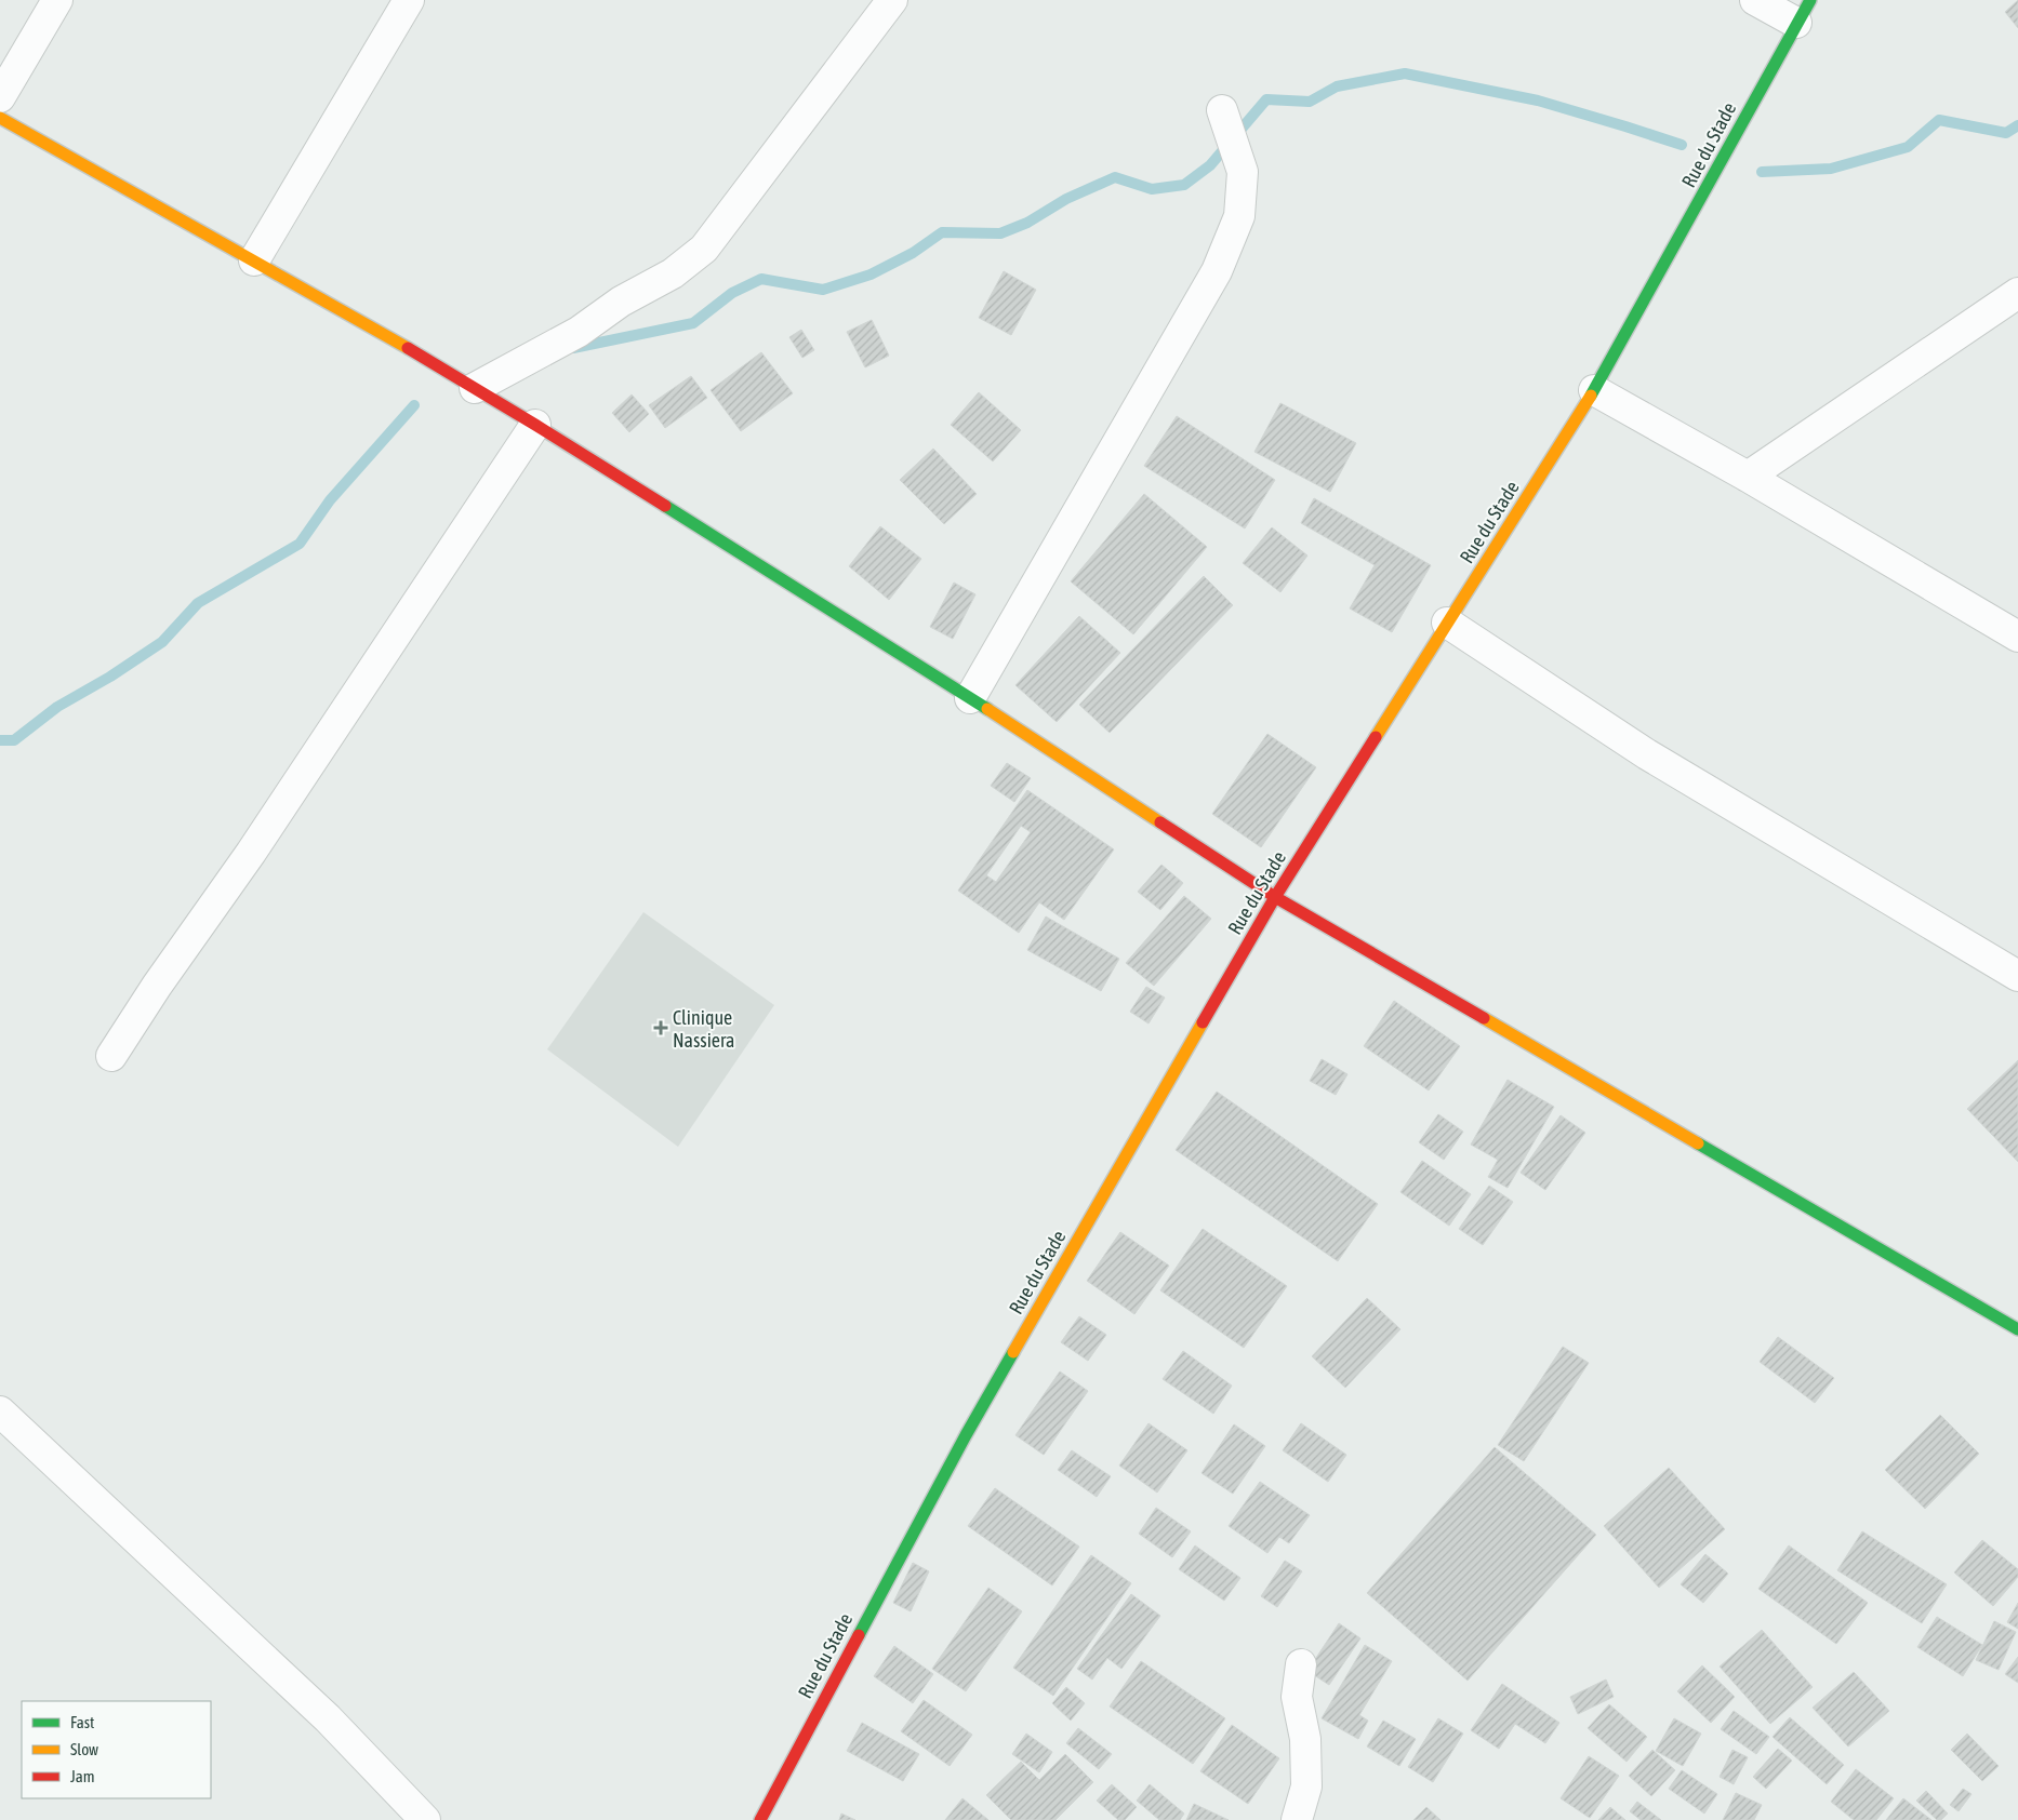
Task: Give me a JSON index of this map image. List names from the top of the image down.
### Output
{
  "streets": {
    "street": ["Rue du Stade"]
  },
  "places": {
    "health": ["Clinique Nassiera"]
  },
  "legend": ["Fast", "Slow", "Jam"]
}
